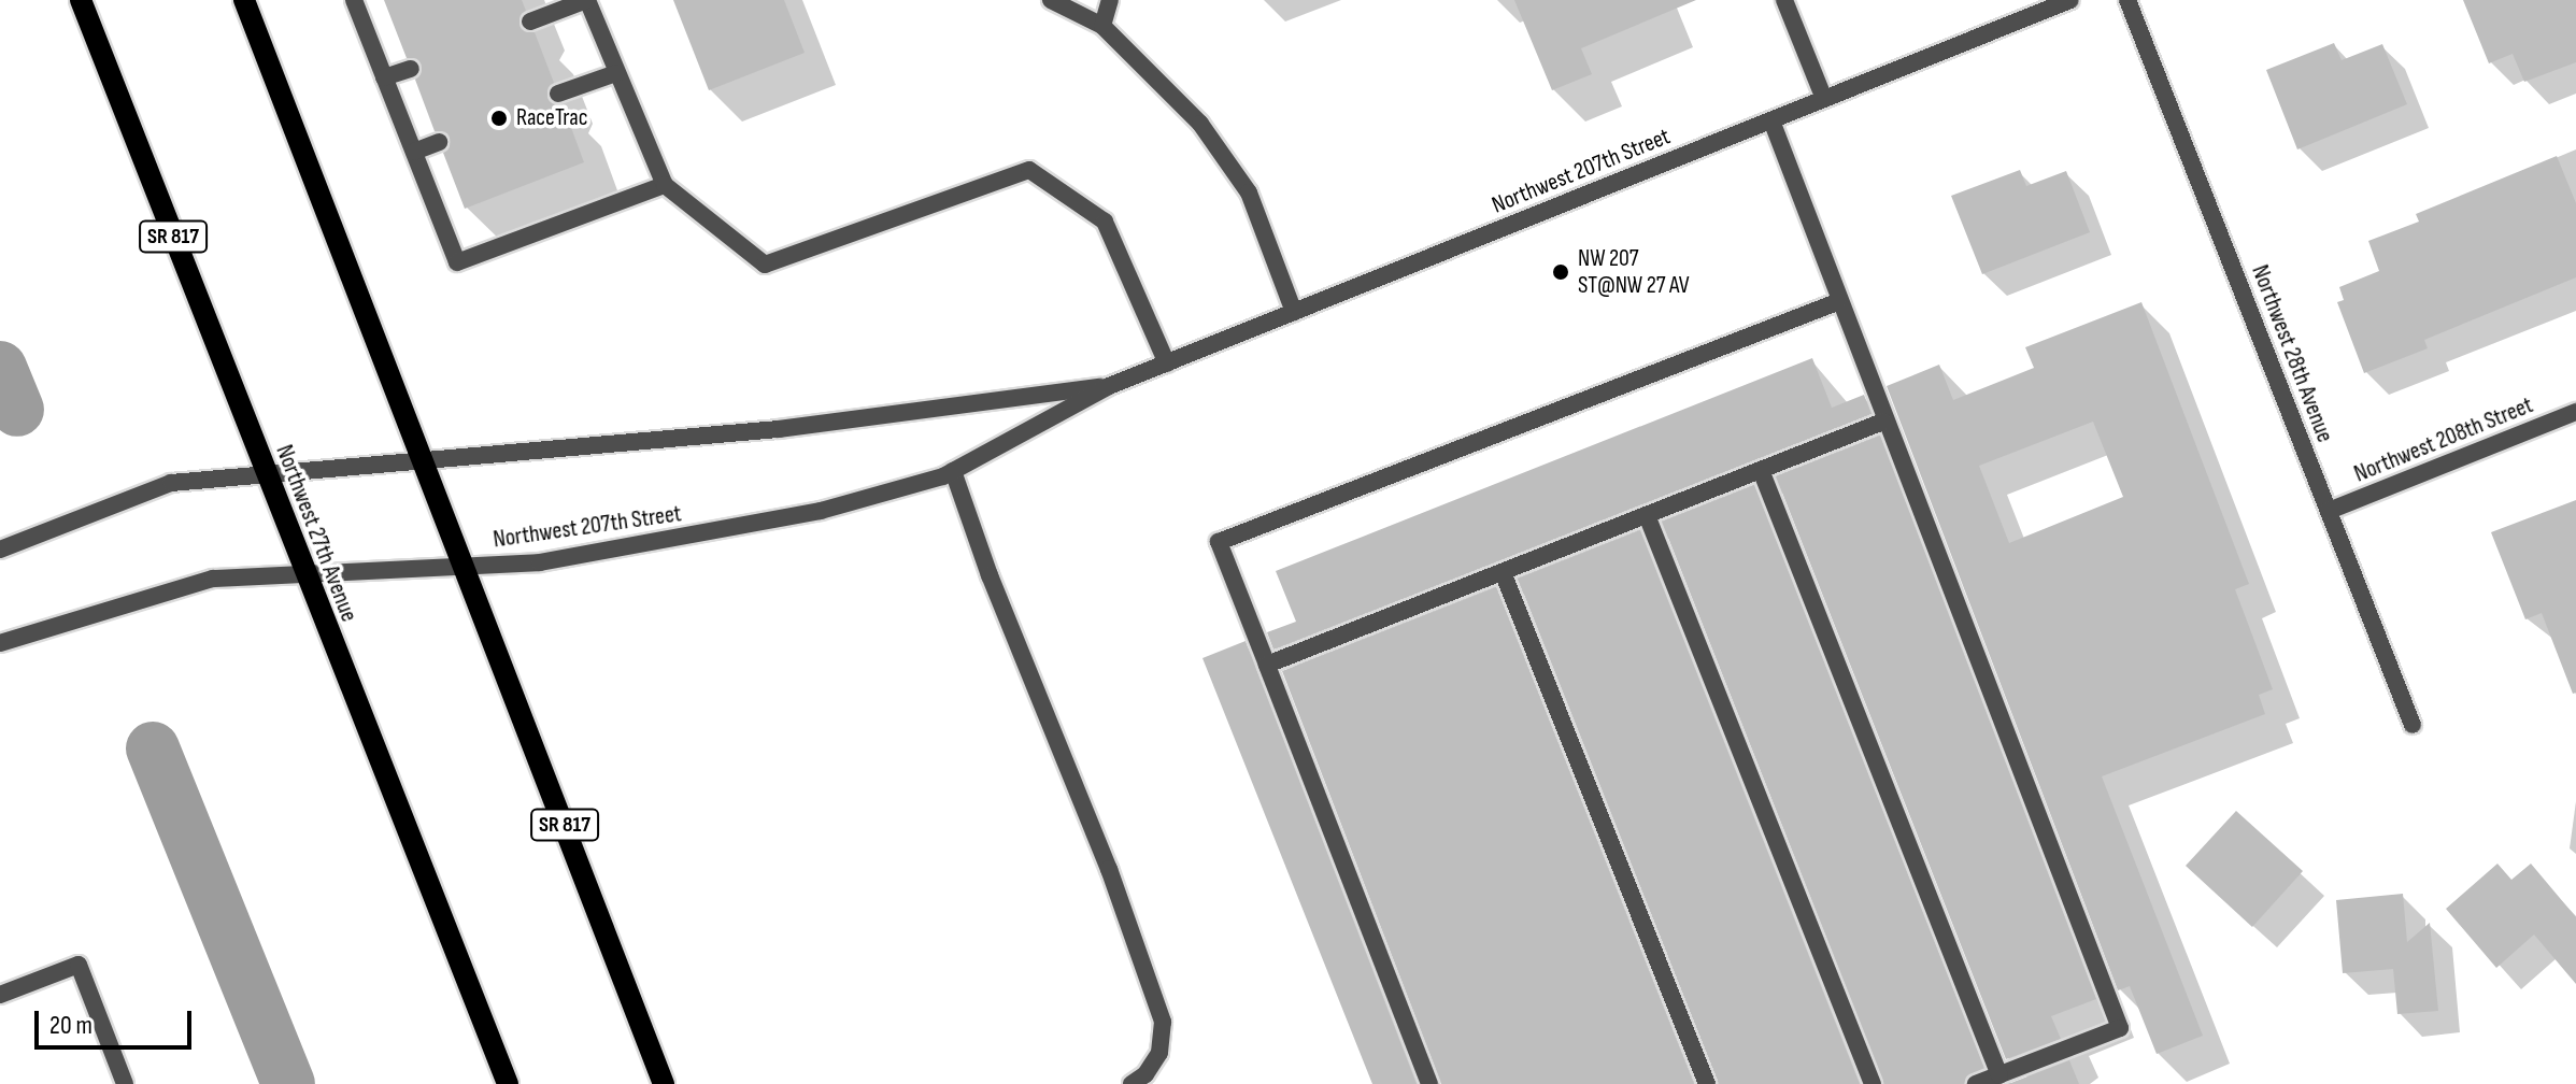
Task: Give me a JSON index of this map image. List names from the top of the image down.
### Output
{
  "streets": {
    "main road": ["SR 817", "Northwest 27th Avenue"],
    "street": ["Northwest 207th Street", "Northwest 28th Avenue", "Northwest 208th Street"]
  },
  "crossings": [
    ["Northwest 207th Street", "SR 817"],
    ["Northwest 207th Street", "Northwest 27th Avenue"],
    ["Northwest 28th Avenue", "Northwest 208th Street"]
  ],
  "places": ["RaceTrac", "NW 207 ST@NW 27 AV"],
  "scale_bar": "20 m"
}
